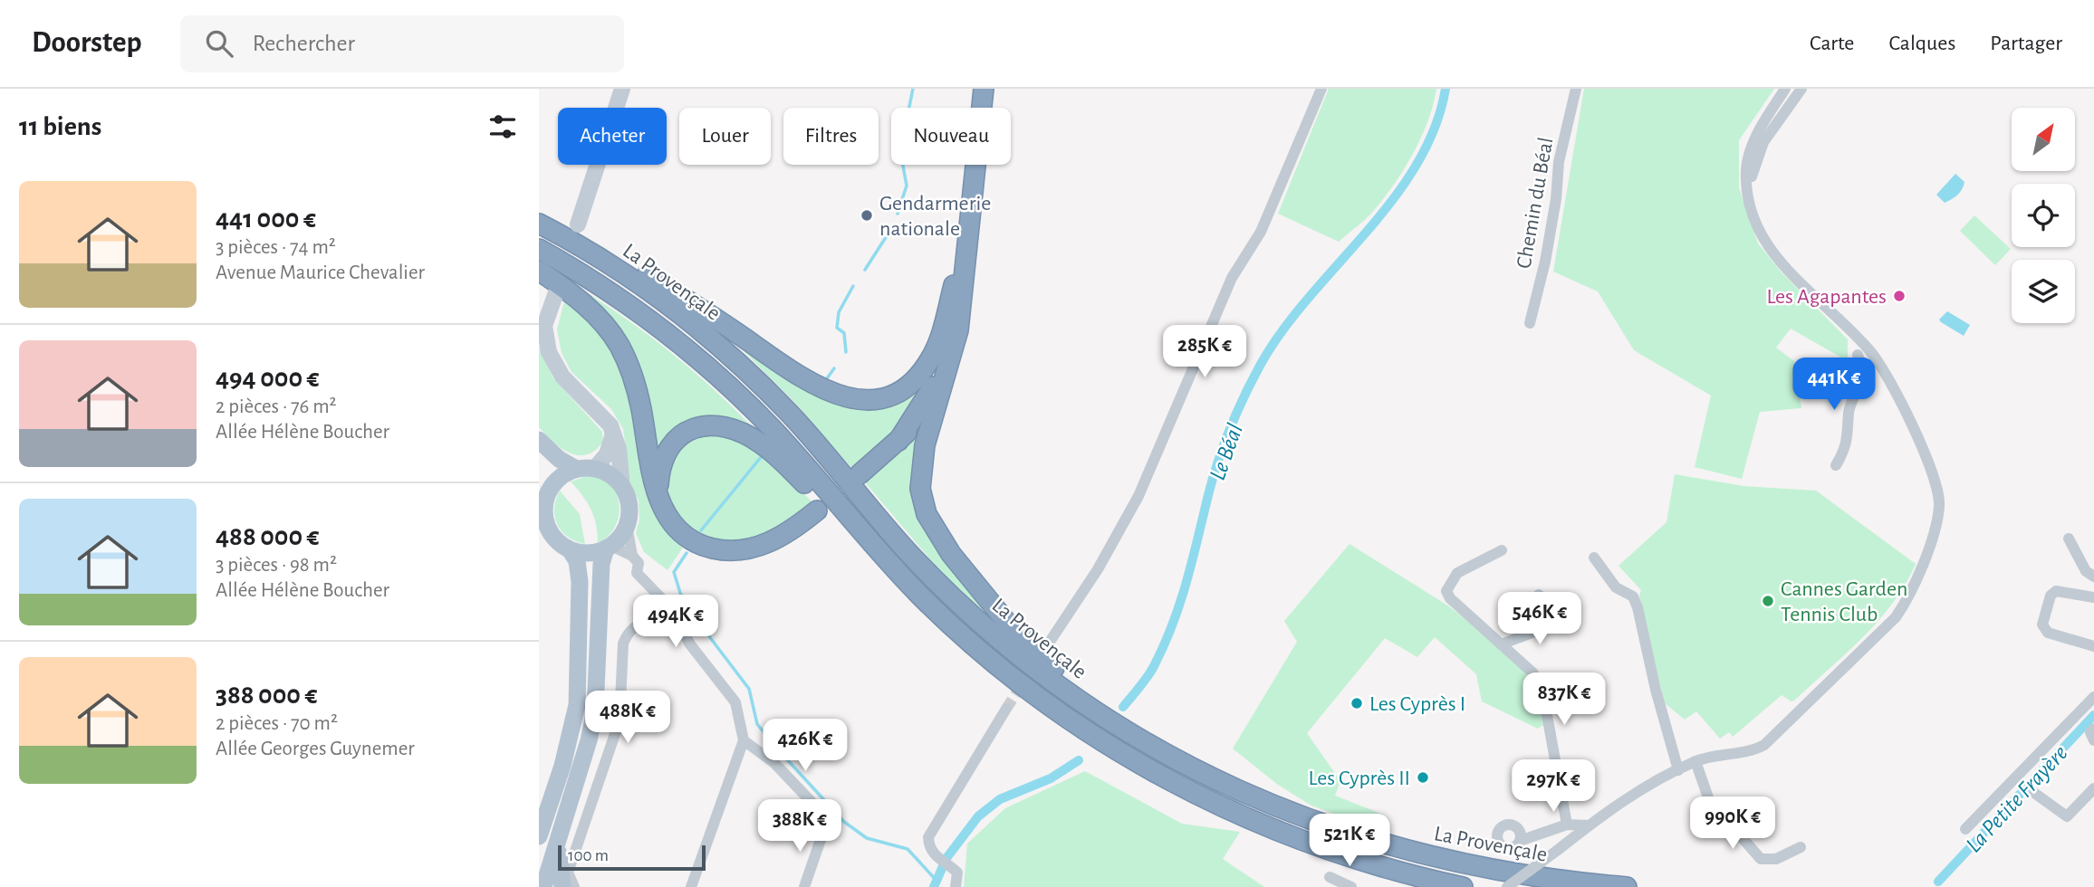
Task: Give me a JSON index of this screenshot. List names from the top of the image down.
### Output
{
  "streets": {
    "highway": ["La Provençale"],
    "street": ["Chemin du Béal"]
  },
  "water": ["Le Béal", "La Petite Frayère"],
  "places": [
    "Gendarmerie nationale",
    "Les Agapantes",
    "Cannes Garden Tennis Club",
    "Les Cyprès I",
    "Les Cyprès II"
  ],
  "scale_bar": "100 m",
  "north": "top right",
  "page": {
    "header": "Doorstep",
    "search": "Rechercher",
    "nav": ["Carte", "Calques", "Partager"],
    "heading": "11 biens",
    "chip": [
      "Acheter",
      "Louer",
      "Filtres",
      "Nouveau"
    ],
    "list": [
      {
        "name": "441 000 €",
        "note": "3 pièces · 74 m² · Avenue Maurice Chevalier"
      },
      {
        "name": "494 000 €",
        "note": "2 pièces · 76 m² · Allée Hélène Boucher"
      },
      {
        "name": "488 000 €",
        "note": "3 pièces · 98 m² · Allée Hélène Boucher"
      },
      {
        "name": "388 000 €",
        "note": "2 pièces · 70 m² · Allée Georges Guynemer"
      }
    ],
    "price": [
      "285K €",
      "441K €",
      "546K €",
      "494K €",
      "837K €",
      "488K €",
      "426K €",
      "297K €",
      "990K €",
      "388K €",
      "521K €"
    ],
    "scale": "100 m"
  }
}
